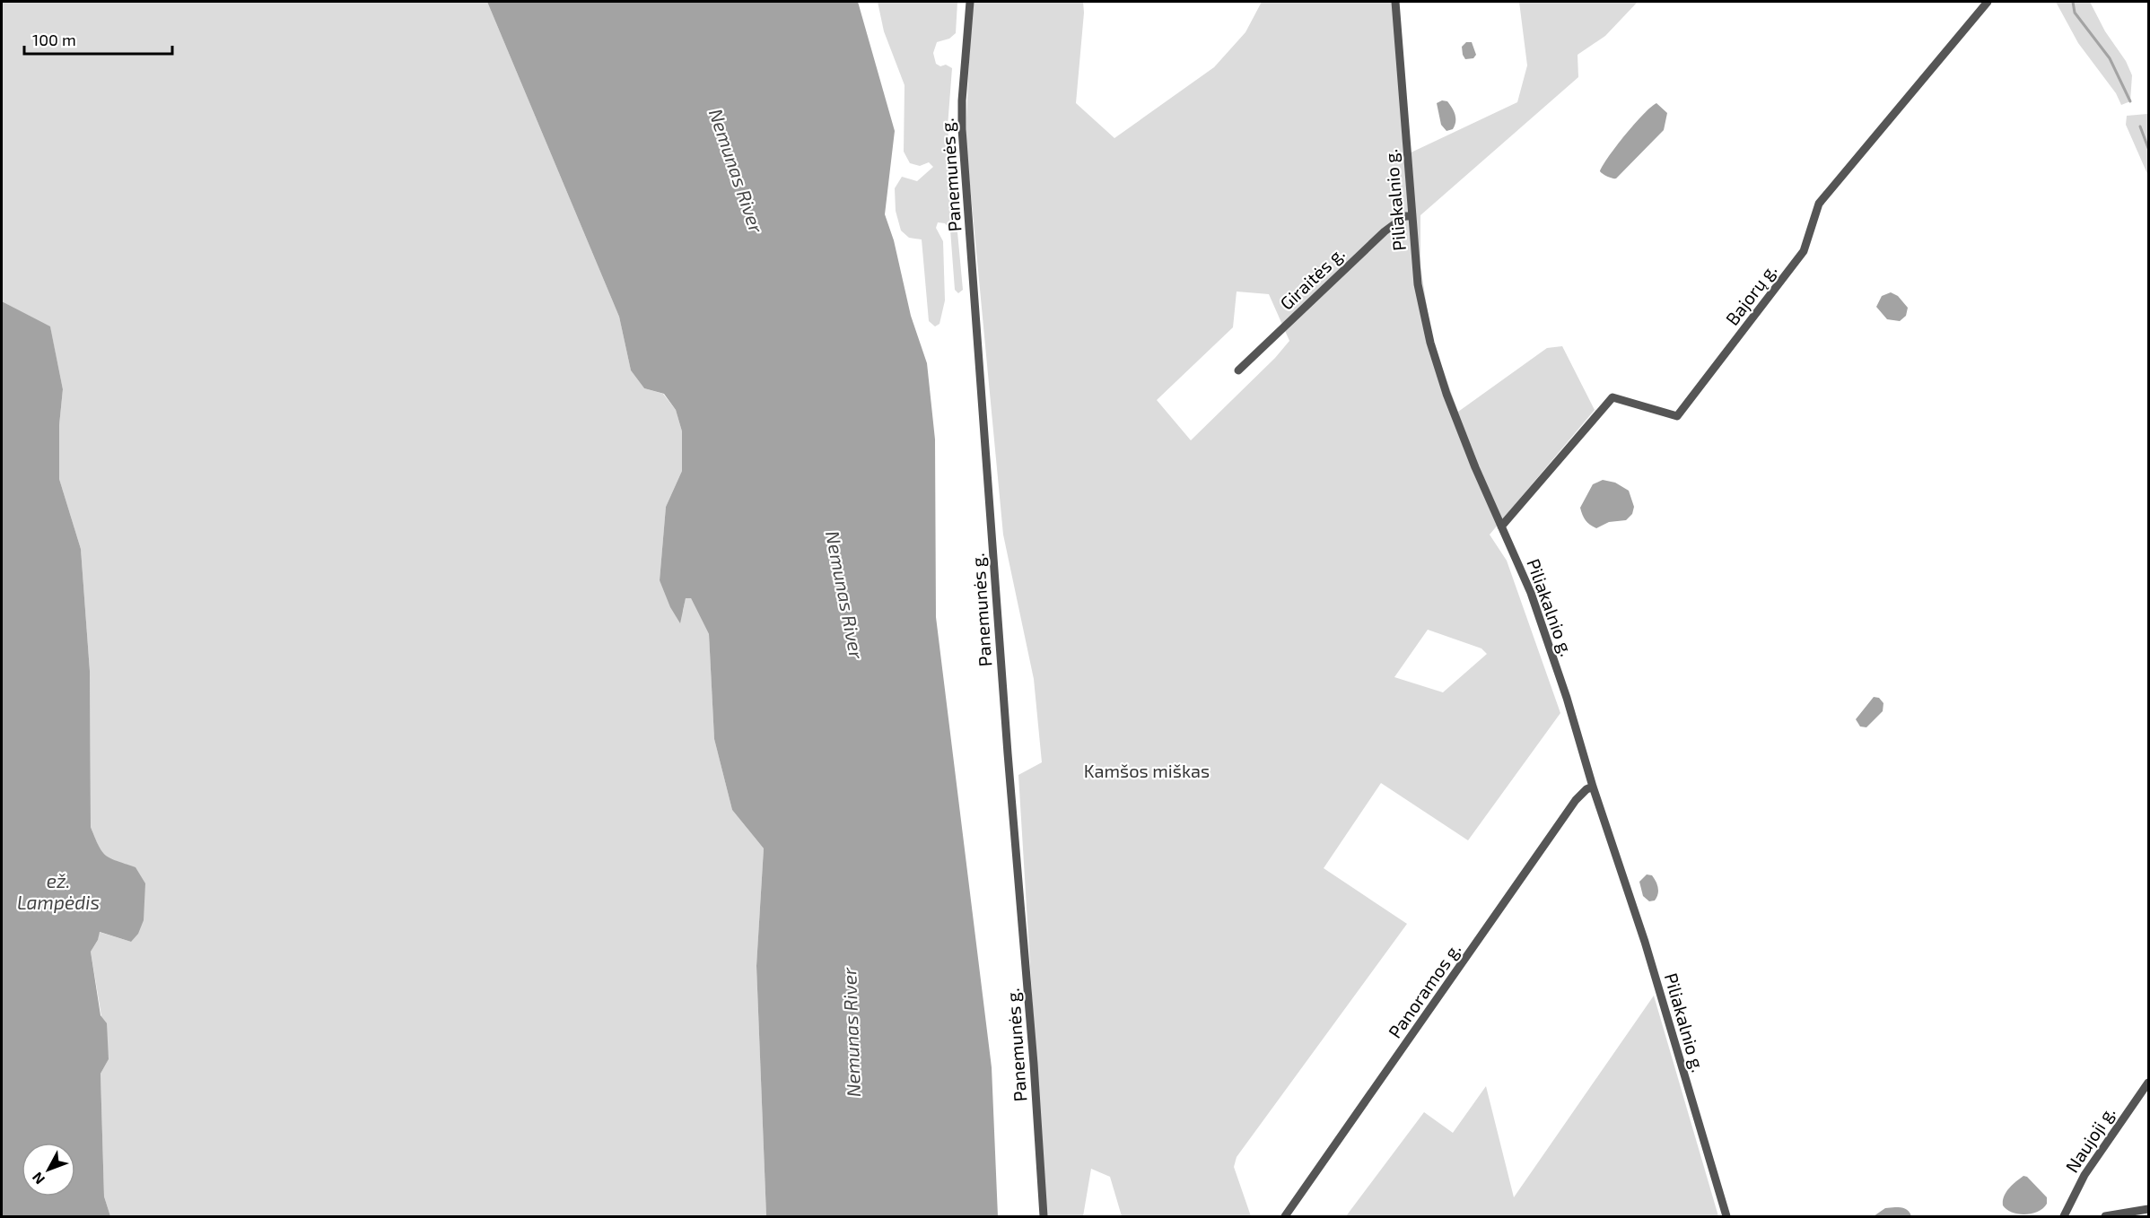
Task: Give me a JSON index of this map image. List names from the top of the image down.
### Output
{
  "streets": {
    "street": [
      "Panemunės g.",
      "Piliakalnio g.",
      "Giraitės g.",
      "Bajorų g.",
      "Panoramos g.",
      "Naujoji g."
    ]
  },
  "crossings": [
    ["Piliakalnio g.", "Giraitės g."],
    ["Piliakalnio g.", "Bajorų g."],
    ["Piliakalnio g.", "Panoramos g."]
  ],
  "water": ["Nemunas River", "ež. Lampėdis"],
  "parks": ["Kamšos miškas"],
  "scale_bar": "100 m",
  "north": "bottom left"
}
